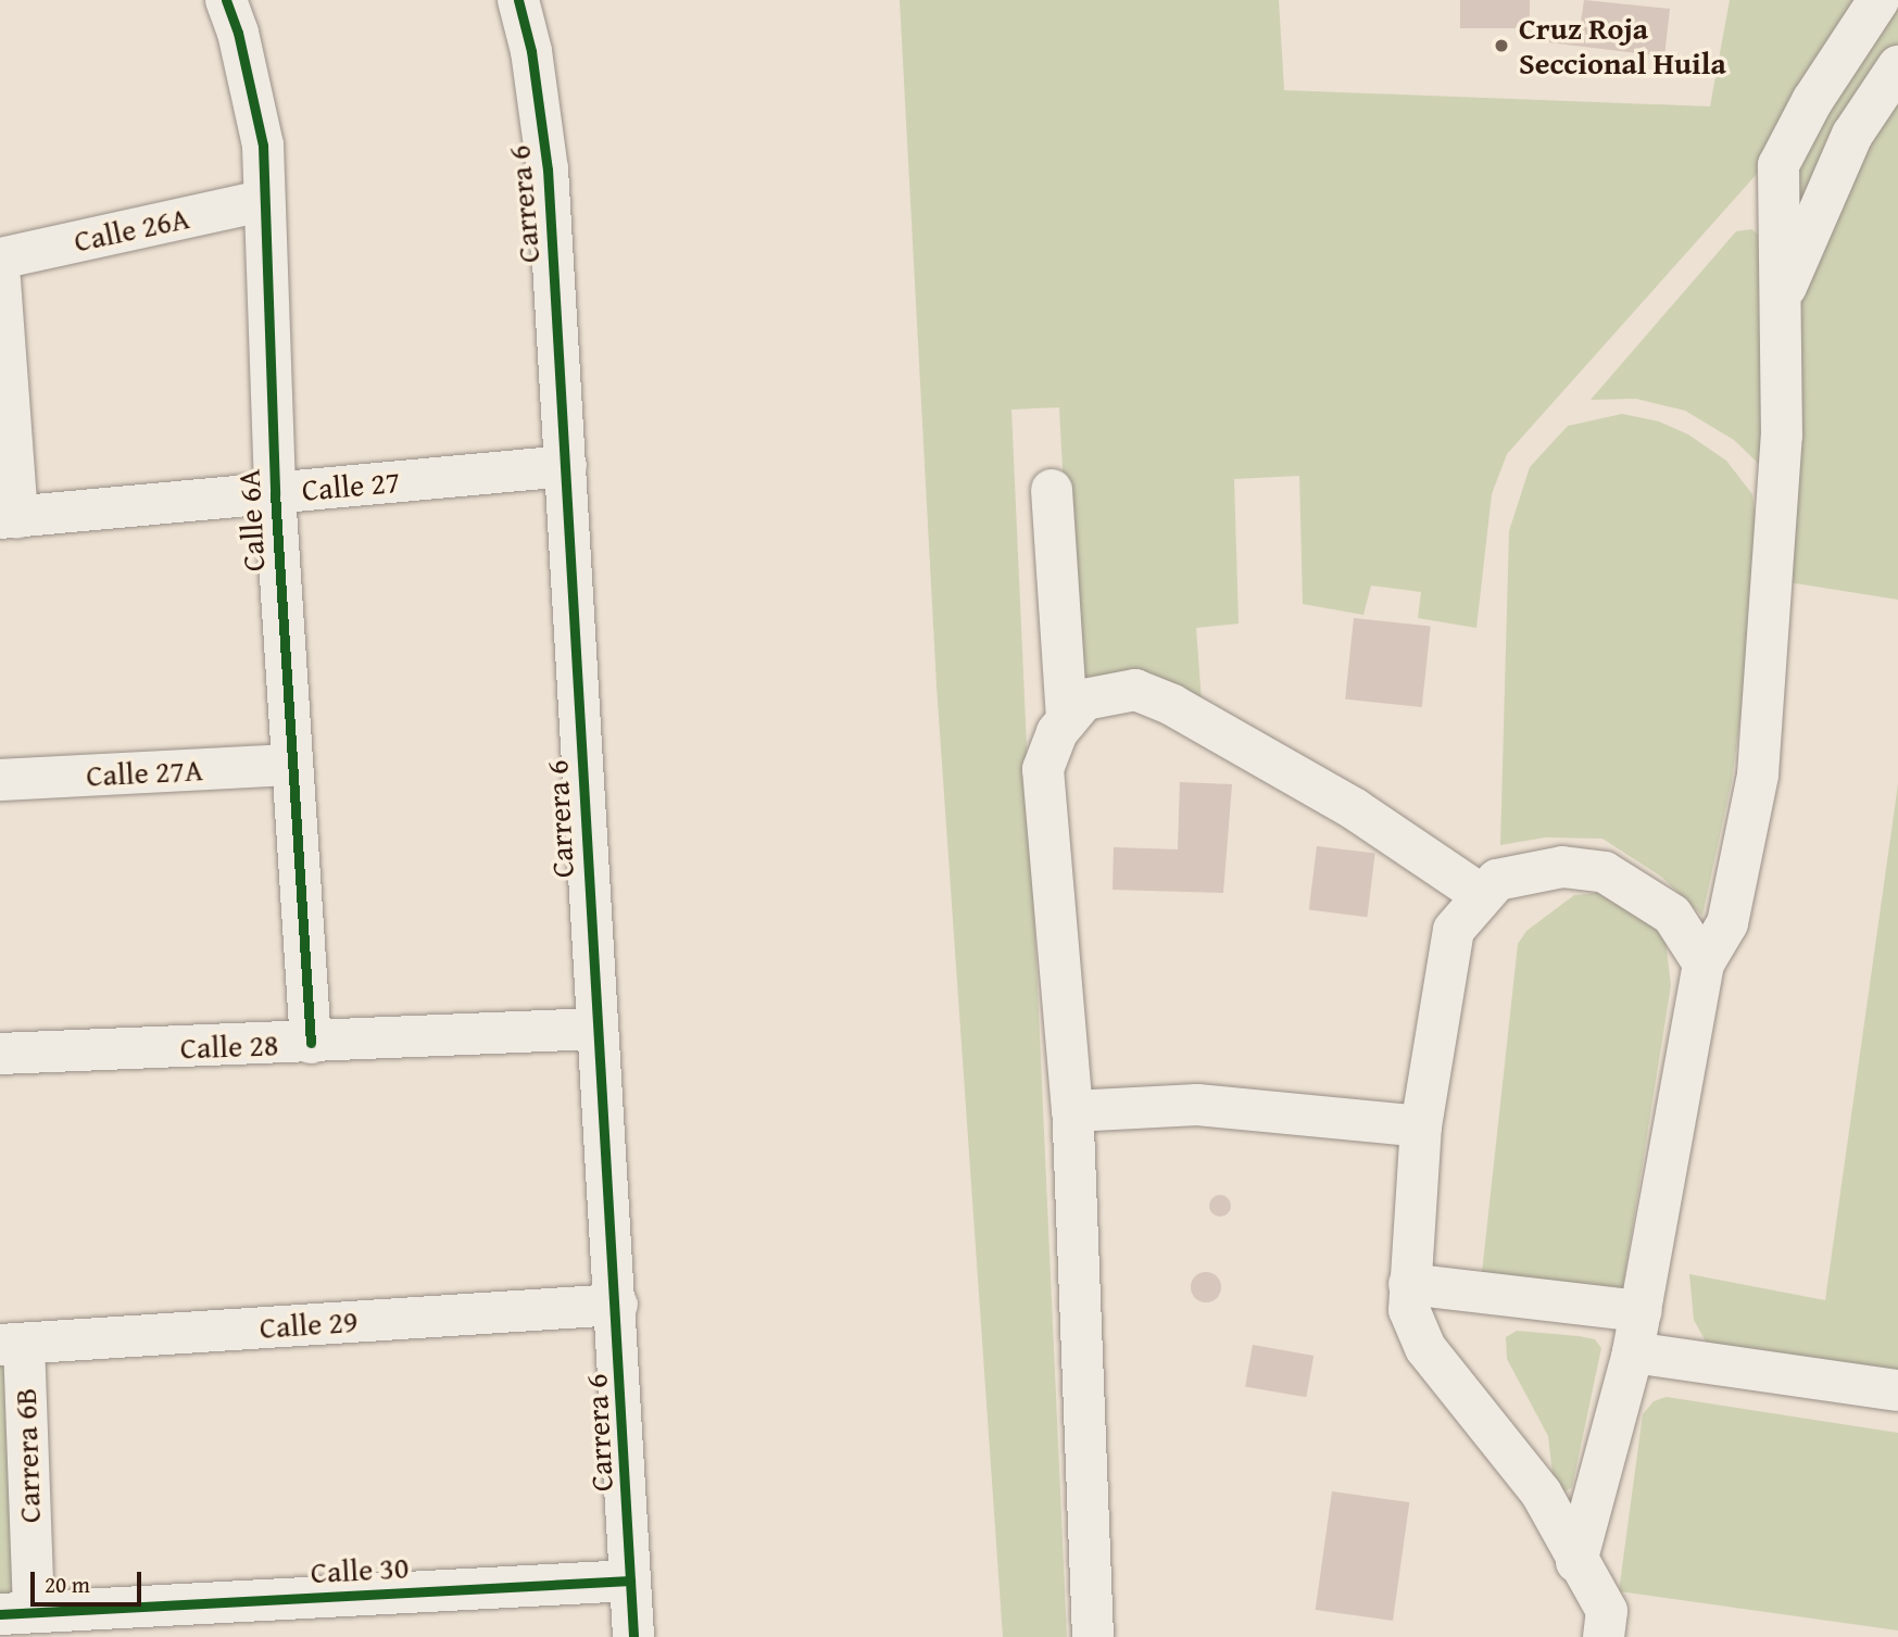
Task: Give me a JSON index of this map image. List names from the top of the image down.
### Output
{
  "streets": {
    "street": [
      "Carrera 6",
      "Calle 26A",
      "Calle 27",
      "Calle 6A",
      "Calle 27A",
      "Calle 28",
      "Calle 29",
      "Carrera 6B",
      "Calle 30"
    ]
  },
  "crossings": [
    ["Carrera 6", "Calle 27"],
    ["Carrera 6", "Calle 28"],
    ["Carrera 6", "Calle 29"],
    ["Carrera 6", "Calle 30"],
    ["Calle 26A", "Calle 6A"],
    ["Calle 27", "Calle 6A"],
    ["Calle 6A", "Calle 27A"],
    ["Calle 6A", "Calle 28"],
    ["Calle 29", "Carrera 6B"],
    ["Carrera 6B", "Calle 30"]
  ],
  "places": ["Cruz Roja Seccional Huila"],
  "scale_bar": "20 m"
}
